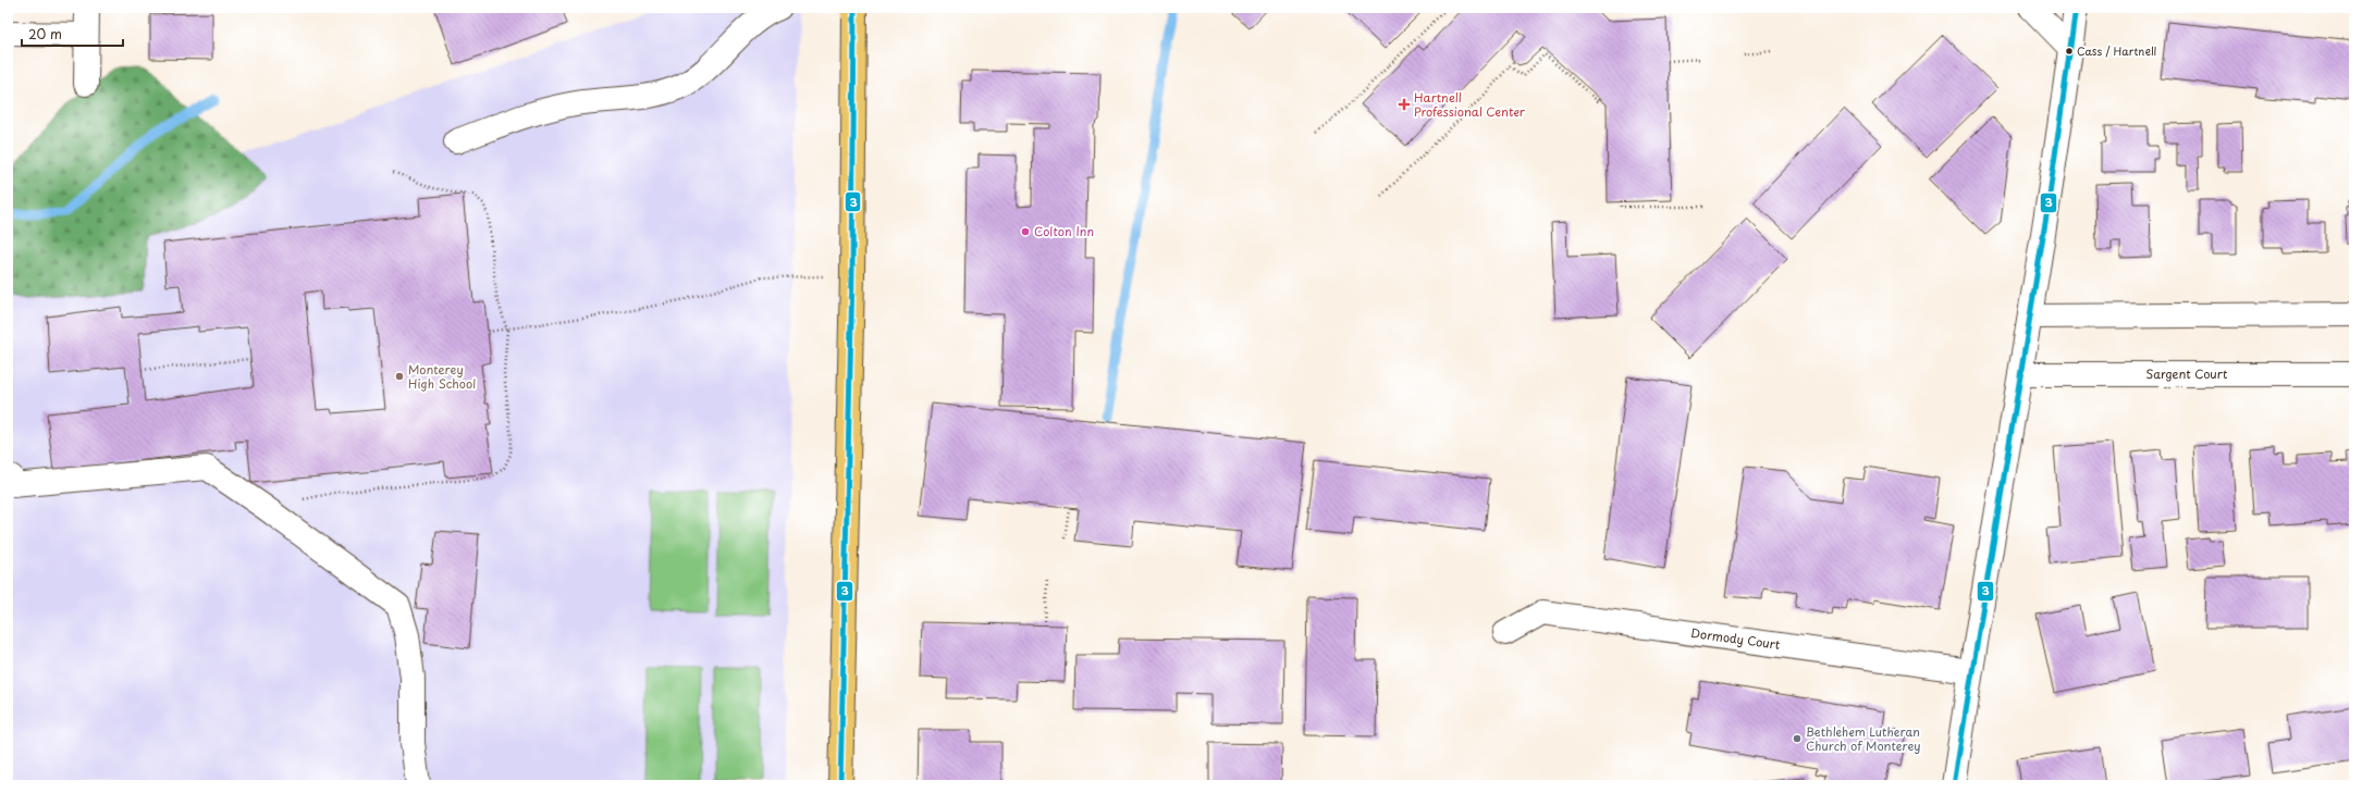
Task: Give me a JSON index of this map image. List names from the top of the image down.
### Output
{
  "streets": {
    "street": ["Sargent Court", "Dormody Court"]
  },
  "places": {
    "other": [
      "Cass / Hartnell",
      "Colton Inn",
      "Monterey High School",
      "Bethlehem Lutheran Church of Monterey"
    ],
    "health": ["Hartnell Professional Center"]
  },
  "lines": ["transit line 3"],
  "scale_bar": "20 m"
}
